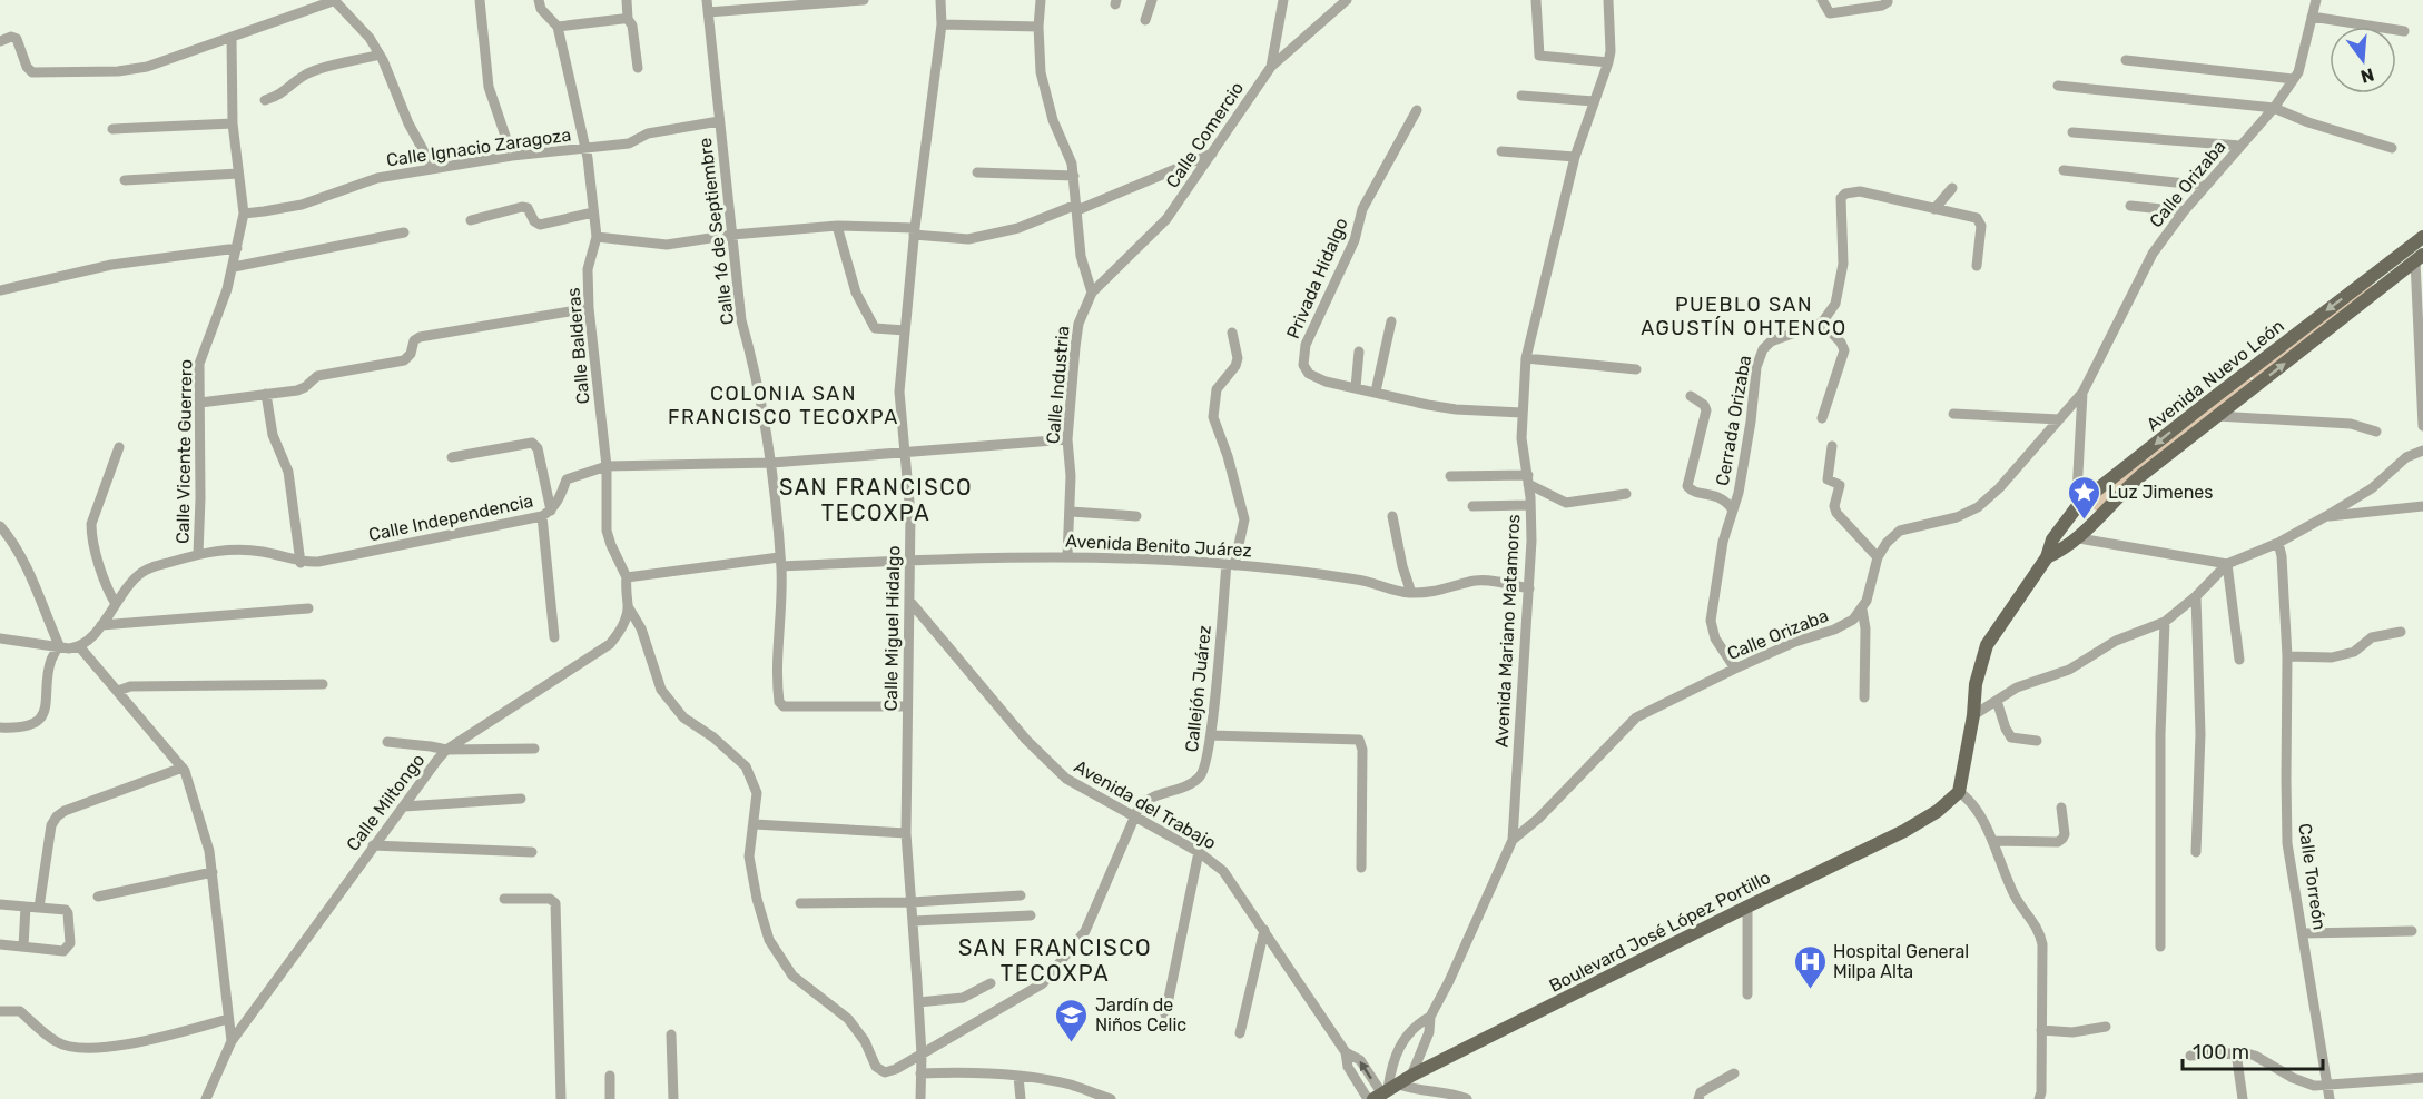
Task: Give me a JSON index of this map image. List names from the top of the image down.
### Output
{
  "streets": {
    "main road": ["Avenida Nuevo León", "Boulevard José López Portillo"],
    "street": [
      "Calle Comercio",
      "Calle Ignacio Zaragoza",
      "Calle Orizaba",
      "Calle 16 de Septiembre",
      "Privada Hidalgo",
      "Calle Balderas",
      "Calle Industria",
      "Cerrada Orizaba",
      "Calle Vicente Guerrero",
      "Calle Independencia",
      "Avenida Benito Juárez",
      "Calle Miguel Hidalgo",
      "Avenida Mariano Matamoros",
      "Callejón Juárez",
      "Calle Miltongo",
      "Avenida del Trabajo",
      "Calle Torreón"
    ]
  },
  "crossings": [
    ["Calle Comercio", "Calle Industria"],
    ["Calle Ignacio Zaragoza", "Calle 16 de Septiembre"],
    ["Calle Ignacio Zaragoza", "Calle Balderas"],
    ["Calle Ignacio Zaragoza", "Calle Vicente Guerrero"],
    ["Calle Orizaba", "Avenida Nuevo León"],
    ["Calle Orizaba", "Cerrada Orizaba"],
    ["Calle Orizaba", "Avenida Mariano Matamoros"],
    ["Calle 16 de Septiembre", "Calle Independencia"],
    ["Calle 16 de Septiembre", "Avenida Benito Juárez"],
    ["Calle 16 de Septiembre", "Calle Miguel Hidalgo"],
    ["Privada Hidalgo", "Avenida Mariano Matamoros"],
    ["Calle Balderas", "Calle Independencia"],
    ["Calle Balderas", "Avenida Benito Juárez"],
    ["Calle Balderas", "Calle Miltongo"],
    ["Avenida Nuevo León", "Boulevard José López Portillo"],
    ["Calle Industria", "Calle Independencia"],
    ["Calle Industria", "Avenida Benito Juárez"],
    ["Calle Vicente Guerrero", "Calle Independencia"],
    ["Calle Independencia", "Calle Miguel Hidalgo"],
    ["Avenida Benito Juárez", "Calle Miguel Hidalgo"],
    ["Avenida Benito Juárez", "Avenida Mariano Matamoros"],
    ["Avenida Benito Juárez", "Callejón Juárez"],
    ["Avenida Benito Juárez", "Calle Miltongo"],
    ["Calle Miguel Hidalgo", "Avenida del Trabajo"],
    ["Avenida Mariano Matamoros", "Avenida del Trabajo"],
    ["Avenida Mariano Matamoros", "Boulevard José López Portillo"],
    ["Callejón Juárez", "Avenida del Trabajo"],
    ["Avenida del Trabajo", "Boulevard José López Portillo"]
  ],
  "districts": [
    "PUEBLO SAN AGUSTÍN OHTENCO",
    "COLONIA SAN FRANCISCO TECOXPA",
    "SAN FRANCISCO TECOXPA",
    "SAN FRANCISCO TECOXPA"
  ],
  "places": {
    "place": ["Luz Jimenes"],
    "hospital": ["Hospital General Milpa Alta"],
    "school or university": ["Jardín de Niños Celic"]
  },
  "scale_bar": "100 m",
  "north": "bottom"
}
